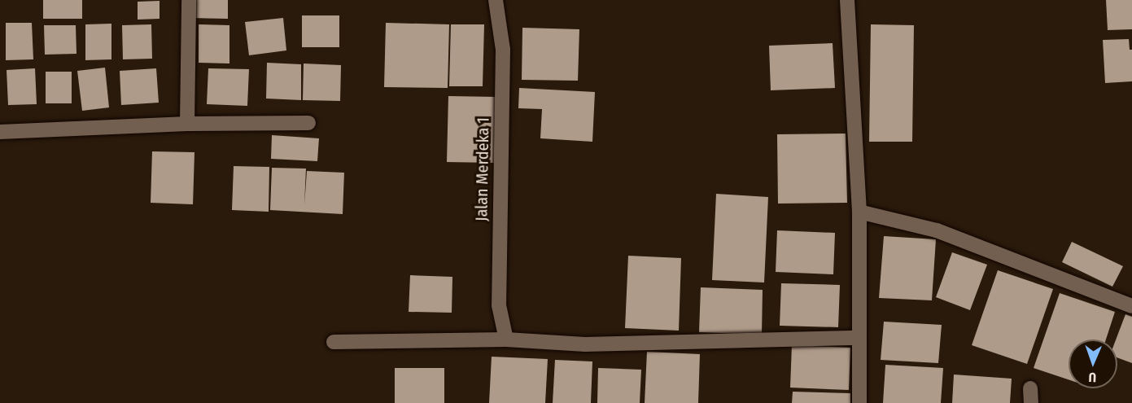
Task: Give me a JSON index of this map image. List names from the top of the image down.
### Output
{
  "streets": {
    "street": ["Jalan Merdeka 1"]
  },
  "north": "bottom"
}
